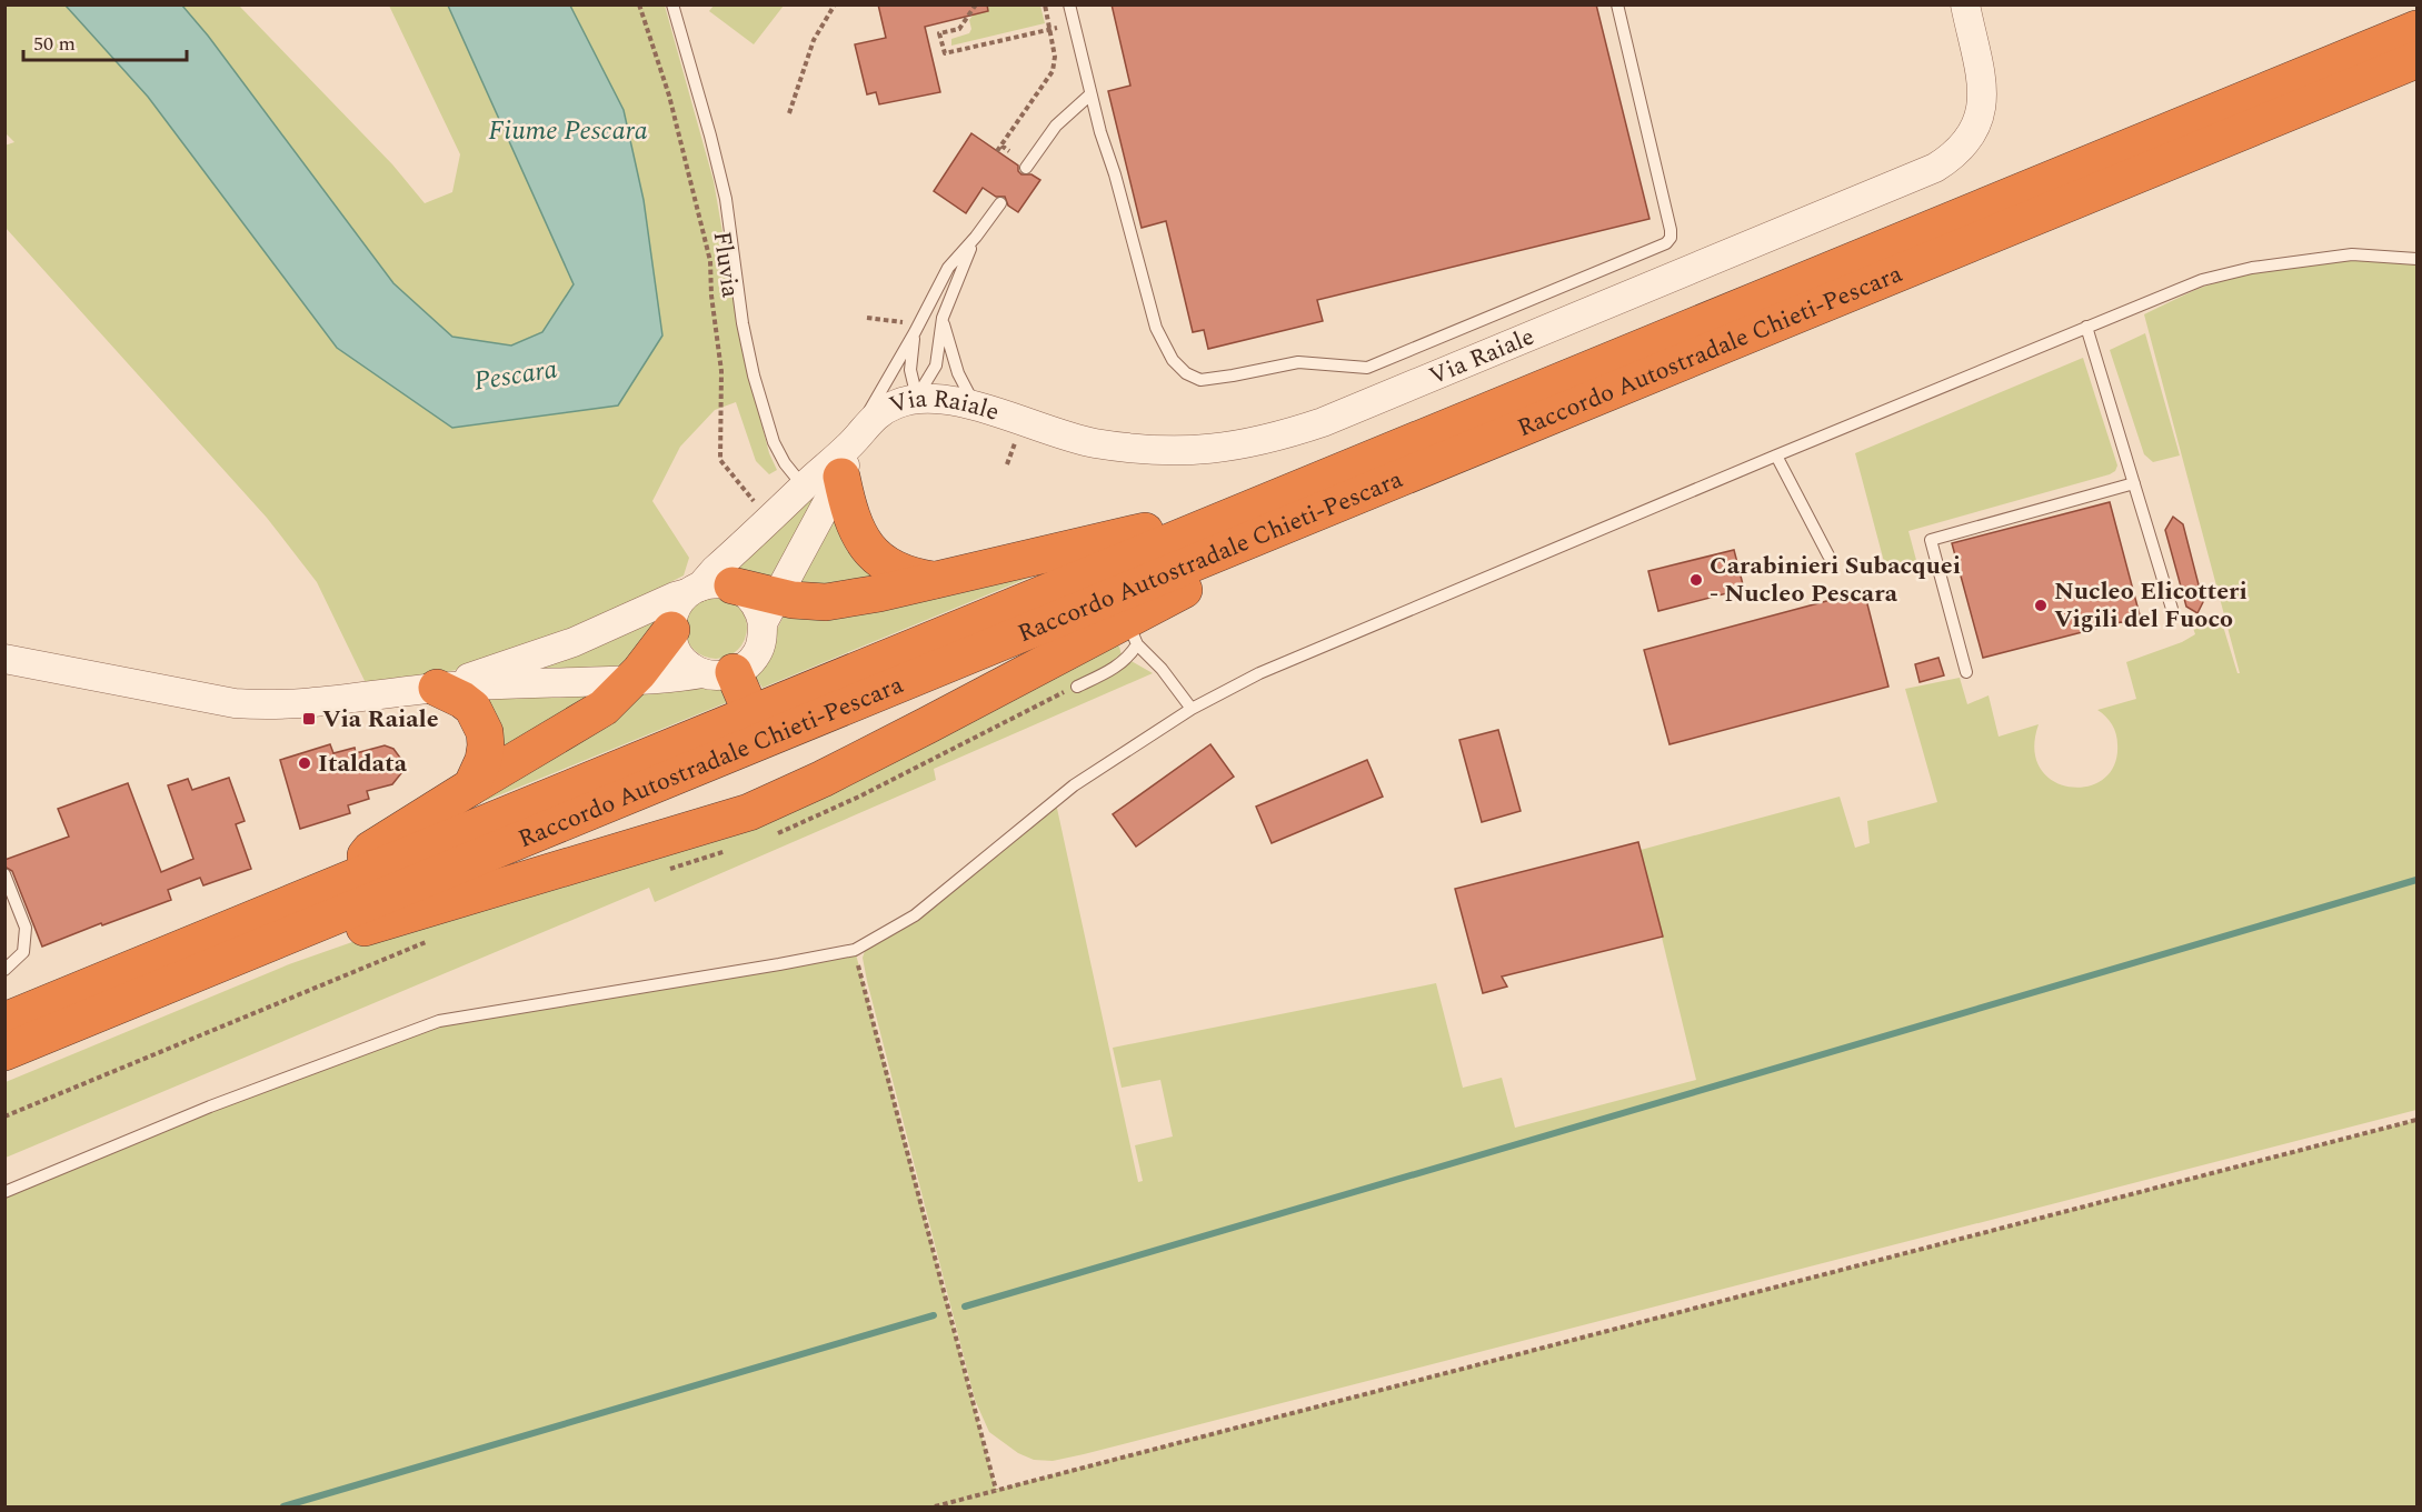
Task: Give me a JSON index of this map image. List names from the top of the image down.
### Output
{
  "streets": {
    "highway": ["Raccordo Autostradale Chieti-Pescara"],
    "street": ["Via Raiale"],
    "path": ["Fluvia"]
  },
  "crossings": [
    ["Fluvia", "Via Raiale"]
  ],
  "water": ["Fiume Pescara", "Pescara"],
  "places": {
    "other": ["Carabinieri Subacquei - Nucleo Pescara", "Nucleo Elicotteri Vigili del Fuoco", "Italdata"],
    "transit": ["Via Raiale"]
  },
  "scale_bar": "50 m"
}
